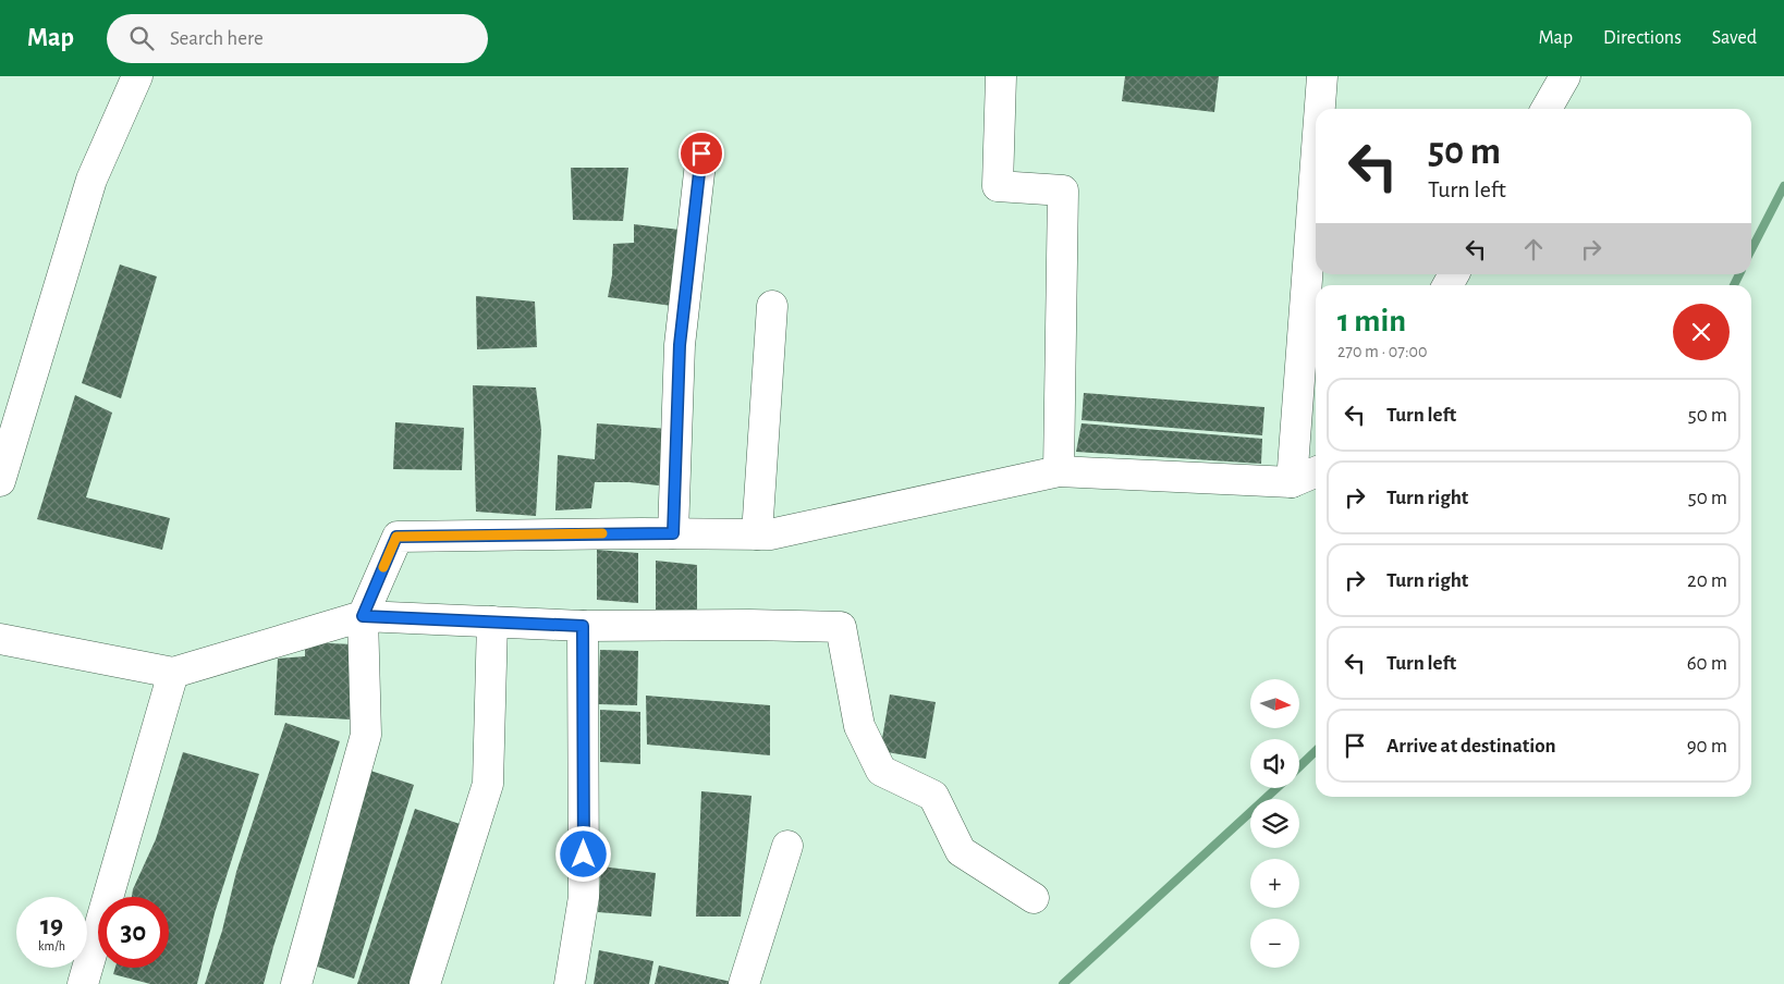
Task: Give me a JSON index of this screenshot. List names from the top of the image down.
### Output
{
  "north": "right",
  "page": {
    "header": "Map",
    "search": "Search here",
    "nav": ["Map", "Directions", "Saved"],
    "turn": ["50 m", "Turn left"],
    "heading": ["1 min", "270 m · 07:00"],
    "list": [
      {
        "name": "Turn left",
        "value": "50 m"
      },
      {
        "name": "Turn right",
        "value": "50 m"
      },
      {
        "name": "Turn right",
        "value": "20 m"
      },
      {
        "name": "Turn left",
        "value": "60 m"
      },
      {
        "name": "Arrive at destination",
        "value": "90 m"
      }
    ],
    "map_buttons": ["+", "−"],
    "speed": "19 km/h",
    "limit": "30"
  }
}
